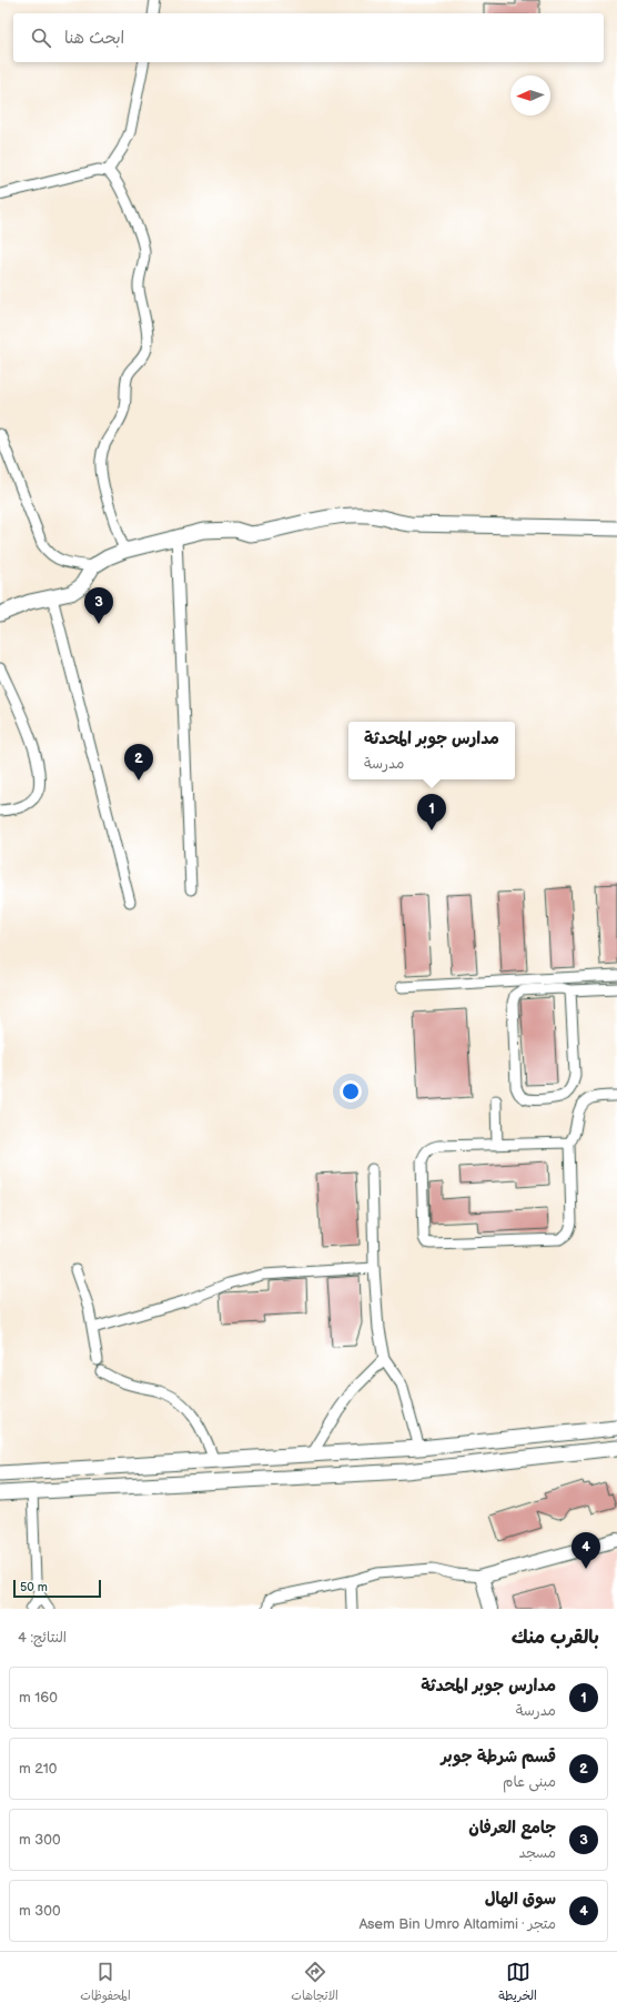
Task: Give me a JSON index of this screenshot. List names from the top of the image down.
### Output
{
  "scale_bar": "50 m",
  "north": "left",
  "page": {
    "search": "ابحث هنا",
    "pins": [
      "3",
      "2",
      "1",
      "4"
    ],
    "popup": ["مدارس جوبر المحدثة", "مدرسة"],
    "scale": "50 m",
    "heading": ["بالقرب منك", "النتائج: 4"],
    "list": [
      {
        "mark": "1",
        "name": "مدارس جوبر المحدثة",
        "note": "مدرسة",
        "value": "160 m"
      },
      {
        "mark": "2",
        "name": "قسم شرطة جوبر",
        "note": "مبنى عام",
        "value": "210 m"
      },
      {
        "mark": "3",
        "name": "جامع العرفان",
        "note": "مسجد",
        "value": "300 m"
      },
      {
        "mark": "4",
        "name": "سوق الهال",
        "note": "متجر · Asem Bin Umro Altamimi",
        "value": "300 m"
      }
    ],
    "nav": ["الخريطة", "الاتجاهات", "المحفوظات"]
  }
}
